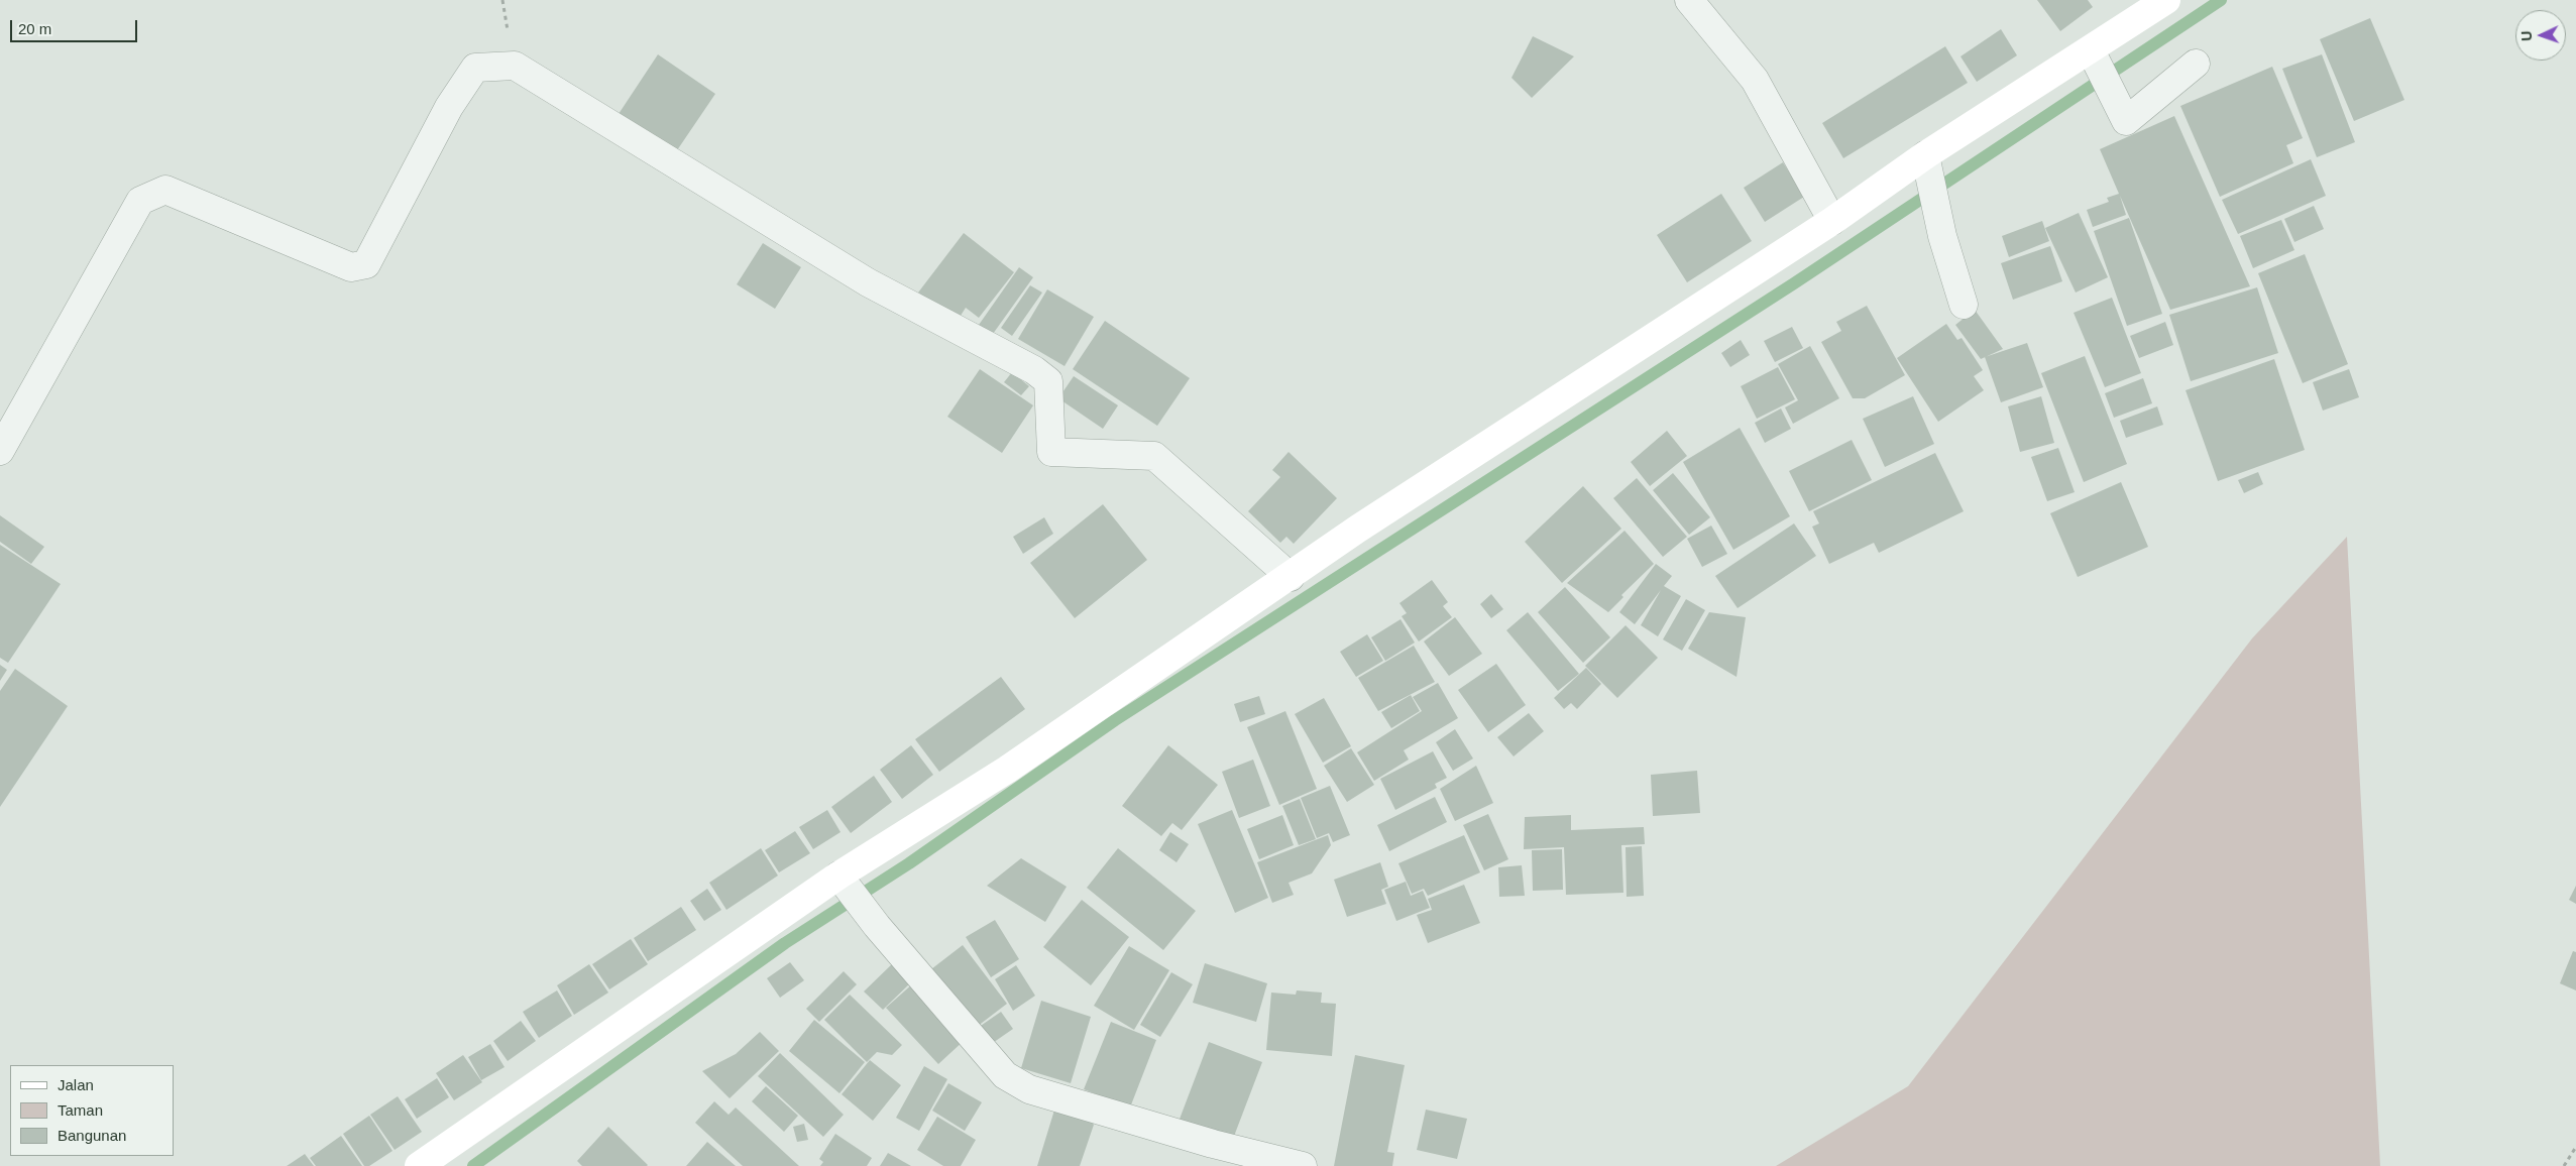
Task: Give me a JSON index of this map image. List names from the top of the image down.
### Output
{
  "legend": ["Jalan", "Taman", "Bangunan"],
  "scale_bar": "20 m",
  "north": "left"
}
